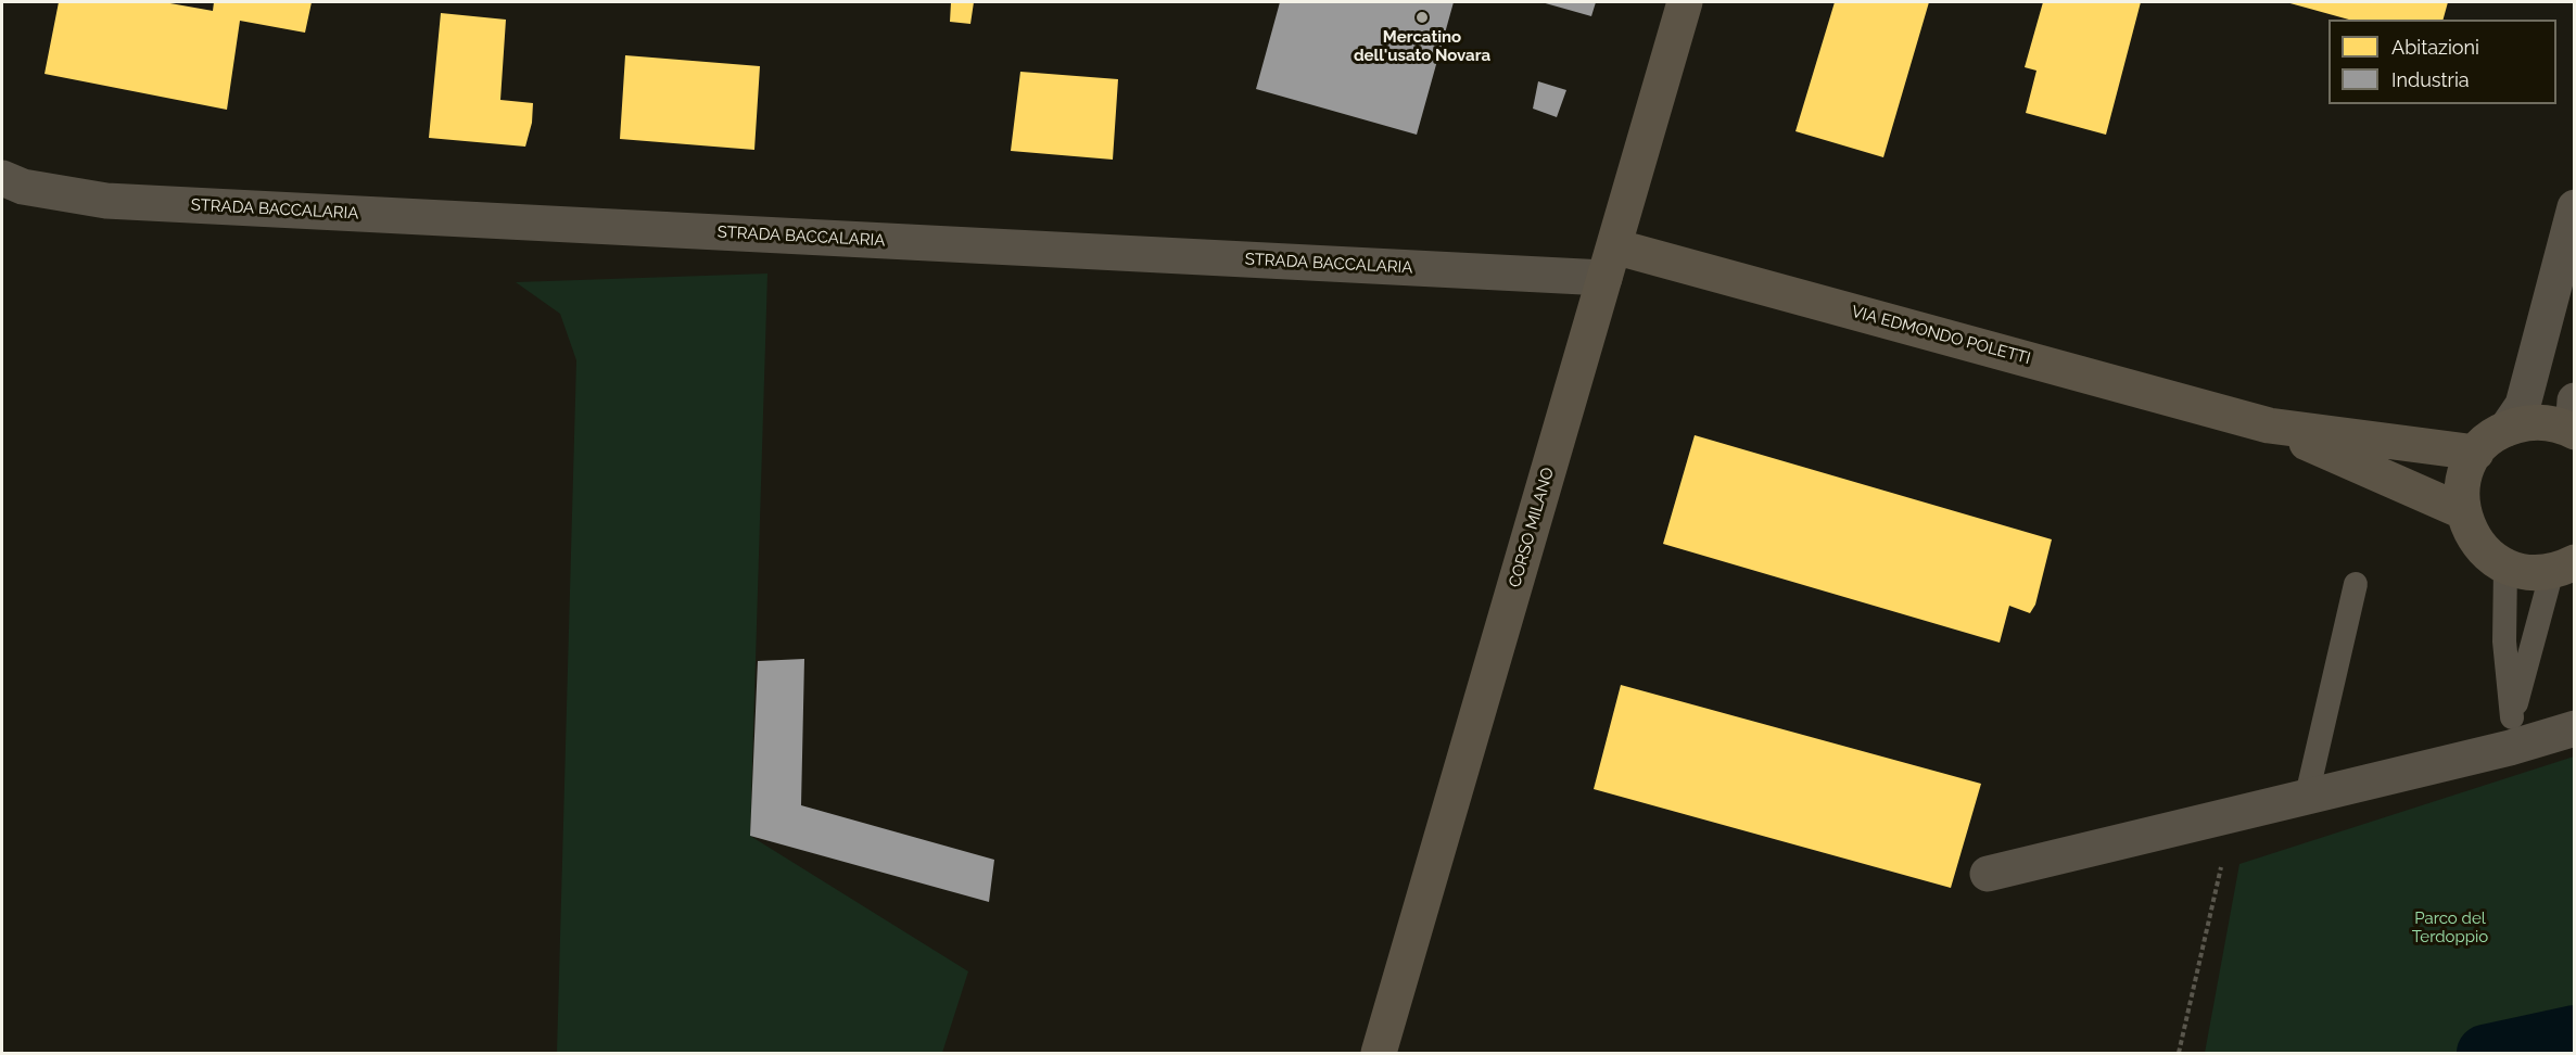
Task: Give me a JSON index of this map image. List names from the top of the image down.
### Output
{
  "streets": {
    "street": ["STRADA BACCALARIA", "VIA EDMONDO POLETTI", "CORSO MILANO"]
  },
  "crossings": [
    ["STRADA BACCALARIA", "VIA EDMONDO POLETTI"],
    ["STRADA BACCALARIA", "CORSO MILANO"],
    ["VIA EDMONDO POLETTI", "CORSO MILANO"]
  ],
  "parks": ["Parco del Terdoppio"],
  "places": ["Mercatino dell'usato Novara"],
  "legend": ["Abitazioni", "Industria"]
}
